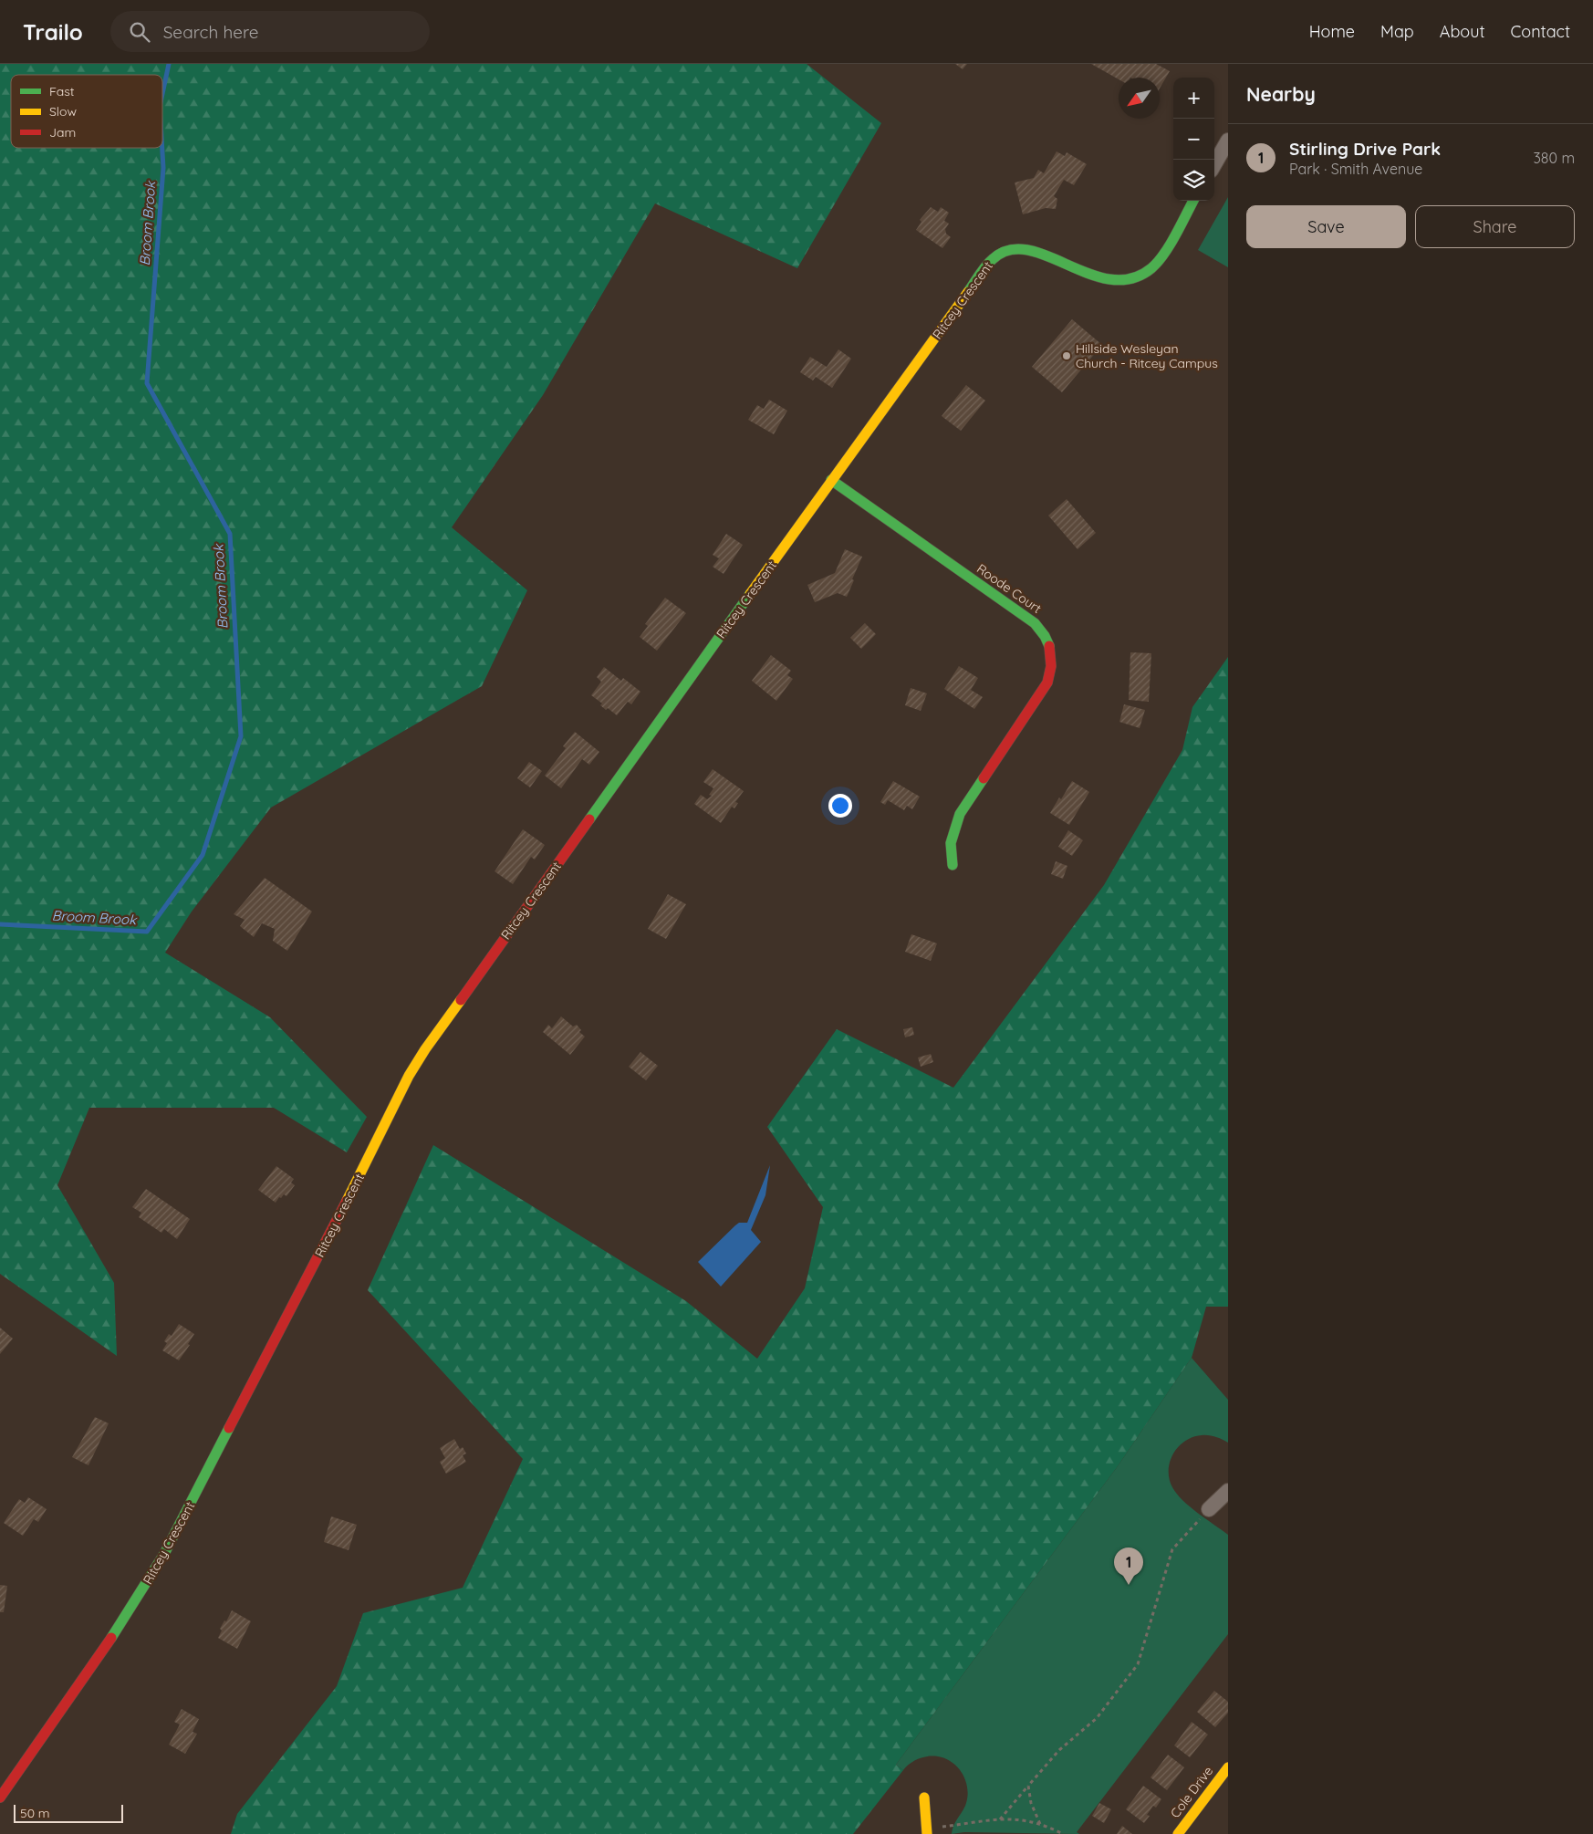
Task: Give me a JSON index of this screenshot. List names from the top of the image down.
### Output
{
  "streets": {
    "street": ["Ritcey Crescent", "Roode Court", "Cole Drive"]
  },
  "crossings": [
    ["Ritcey Crescent", "Roode Court"]
  ],
  "water": ["Broom Brook"],
  "places": ["Hillside Wesleyan Church - Ritcey Campus"],
  "legend": ["Fast", "Slow", "Jam"],
  "scale_bar": "50 m",
  "north": "bottom left",
  "page": {
    "header": "Trailo",
    "search": "Search here",
    "nav": [
      "Home",
      "Map",
      "About",
      "Contact"
    ],
    "heading": "Nearby",
    "map_buttons": ["+", "−"],
    "list": [
      {
        "mark": "1",
        "name": "Stirling Drive Park",
        "note": "Park · Smith Avenue",
        "value": "380 m"
      }
    ],
    "buttons": ["Save", "Share"],
    "pins": "1",
    "scale": "50 m"
  }
}
